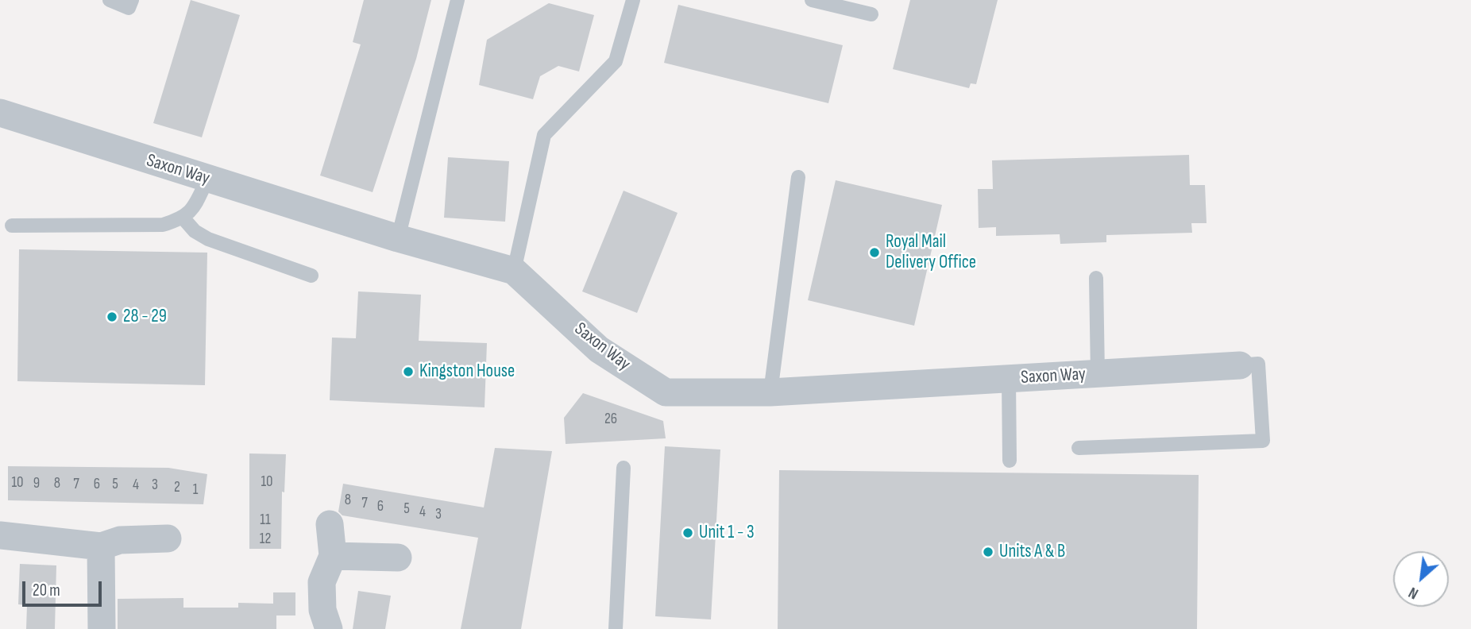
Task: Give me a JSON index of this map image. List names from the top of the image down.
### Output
{
  "streets": {
    "street": ["Saxon Way"]
  },
  "places": [
    "Royal Mail Delivery Office",
    "28 - 29",
    "Kingston House",
    "Unit 1 - 3",
    "Units A & B"
  ],
  "house_numbers": [
    "26",
    "10",
    "10",
    "9",
    "8",
    "7",
    "6",
    "5",
    "4",
    "3",
    "2",
    "1",
    "8",
    "7",
    "6",
    "5",
    "4",
    "3",
    "11",
    "12"
  ],
  "scale_bar": "20 m",
  "north": "bottom left"
}
